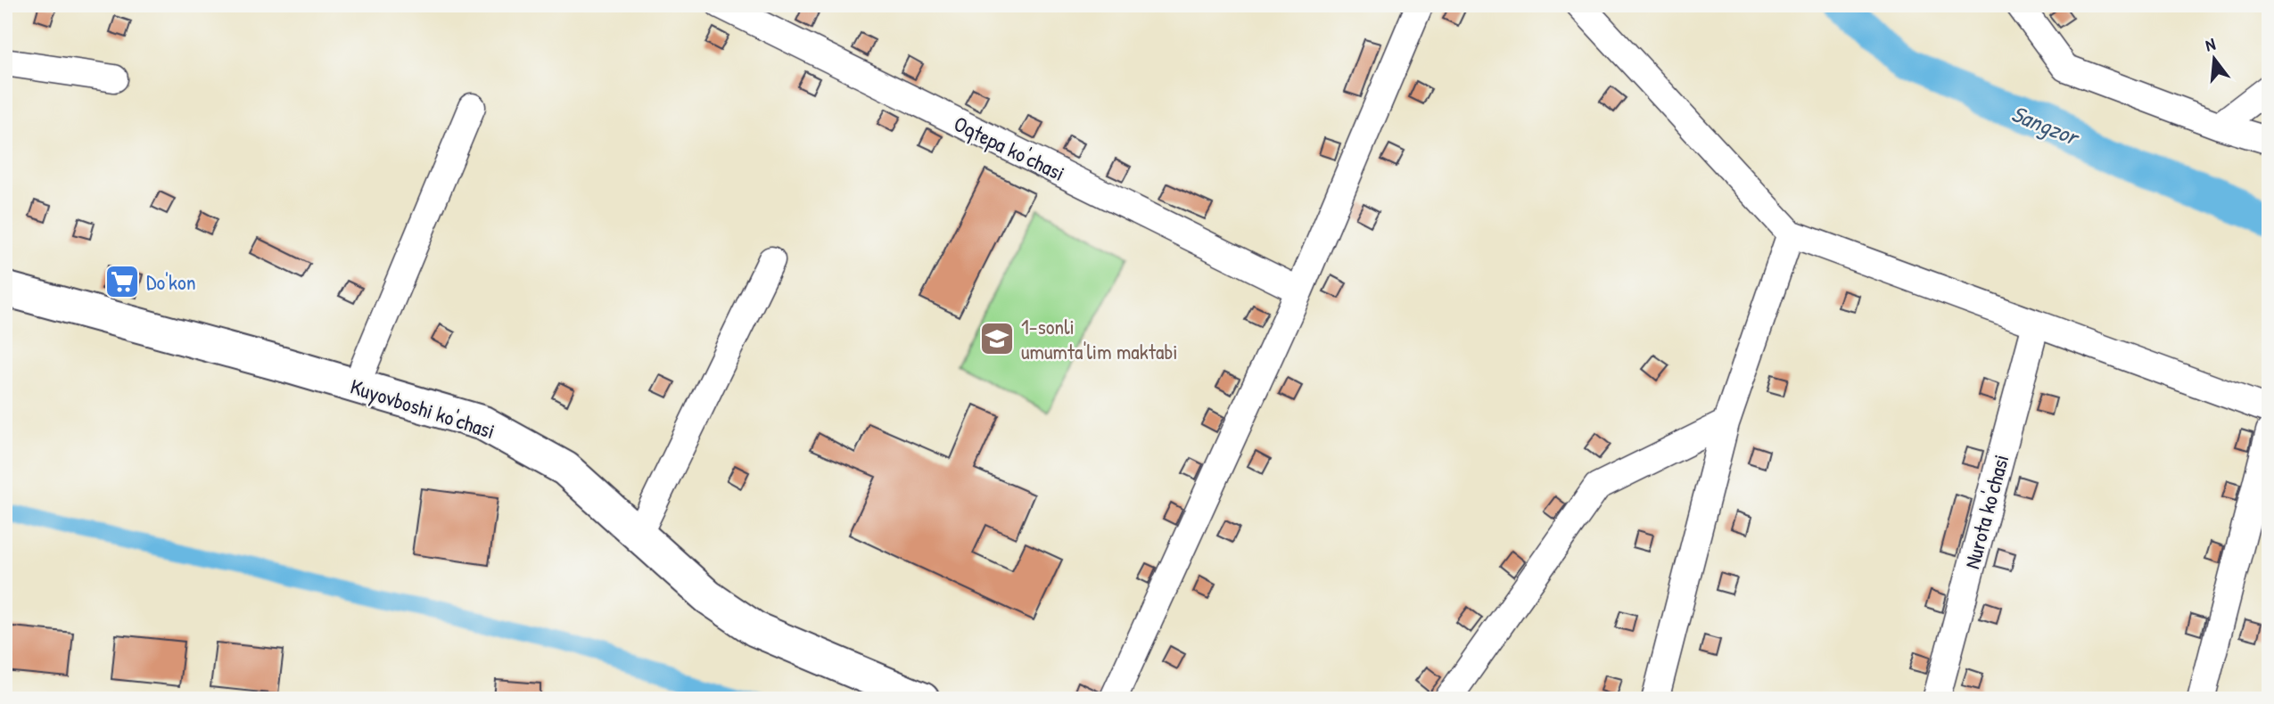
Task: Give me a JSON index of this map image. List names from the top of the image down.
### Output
{
  "streets": {
    "main road": ["Kuyovboshi ko'chasi"],
    "street": ["Oqtepa ko'chasi", "Nurota ko'chasi"]
  },
  "water": ["Sangzor"],
  "places": {
    "supermarket": ["Do'kon"],
    "school or university": ["1-sonli umumta'lim maktabi"]
  },
  "north": "top"
}
